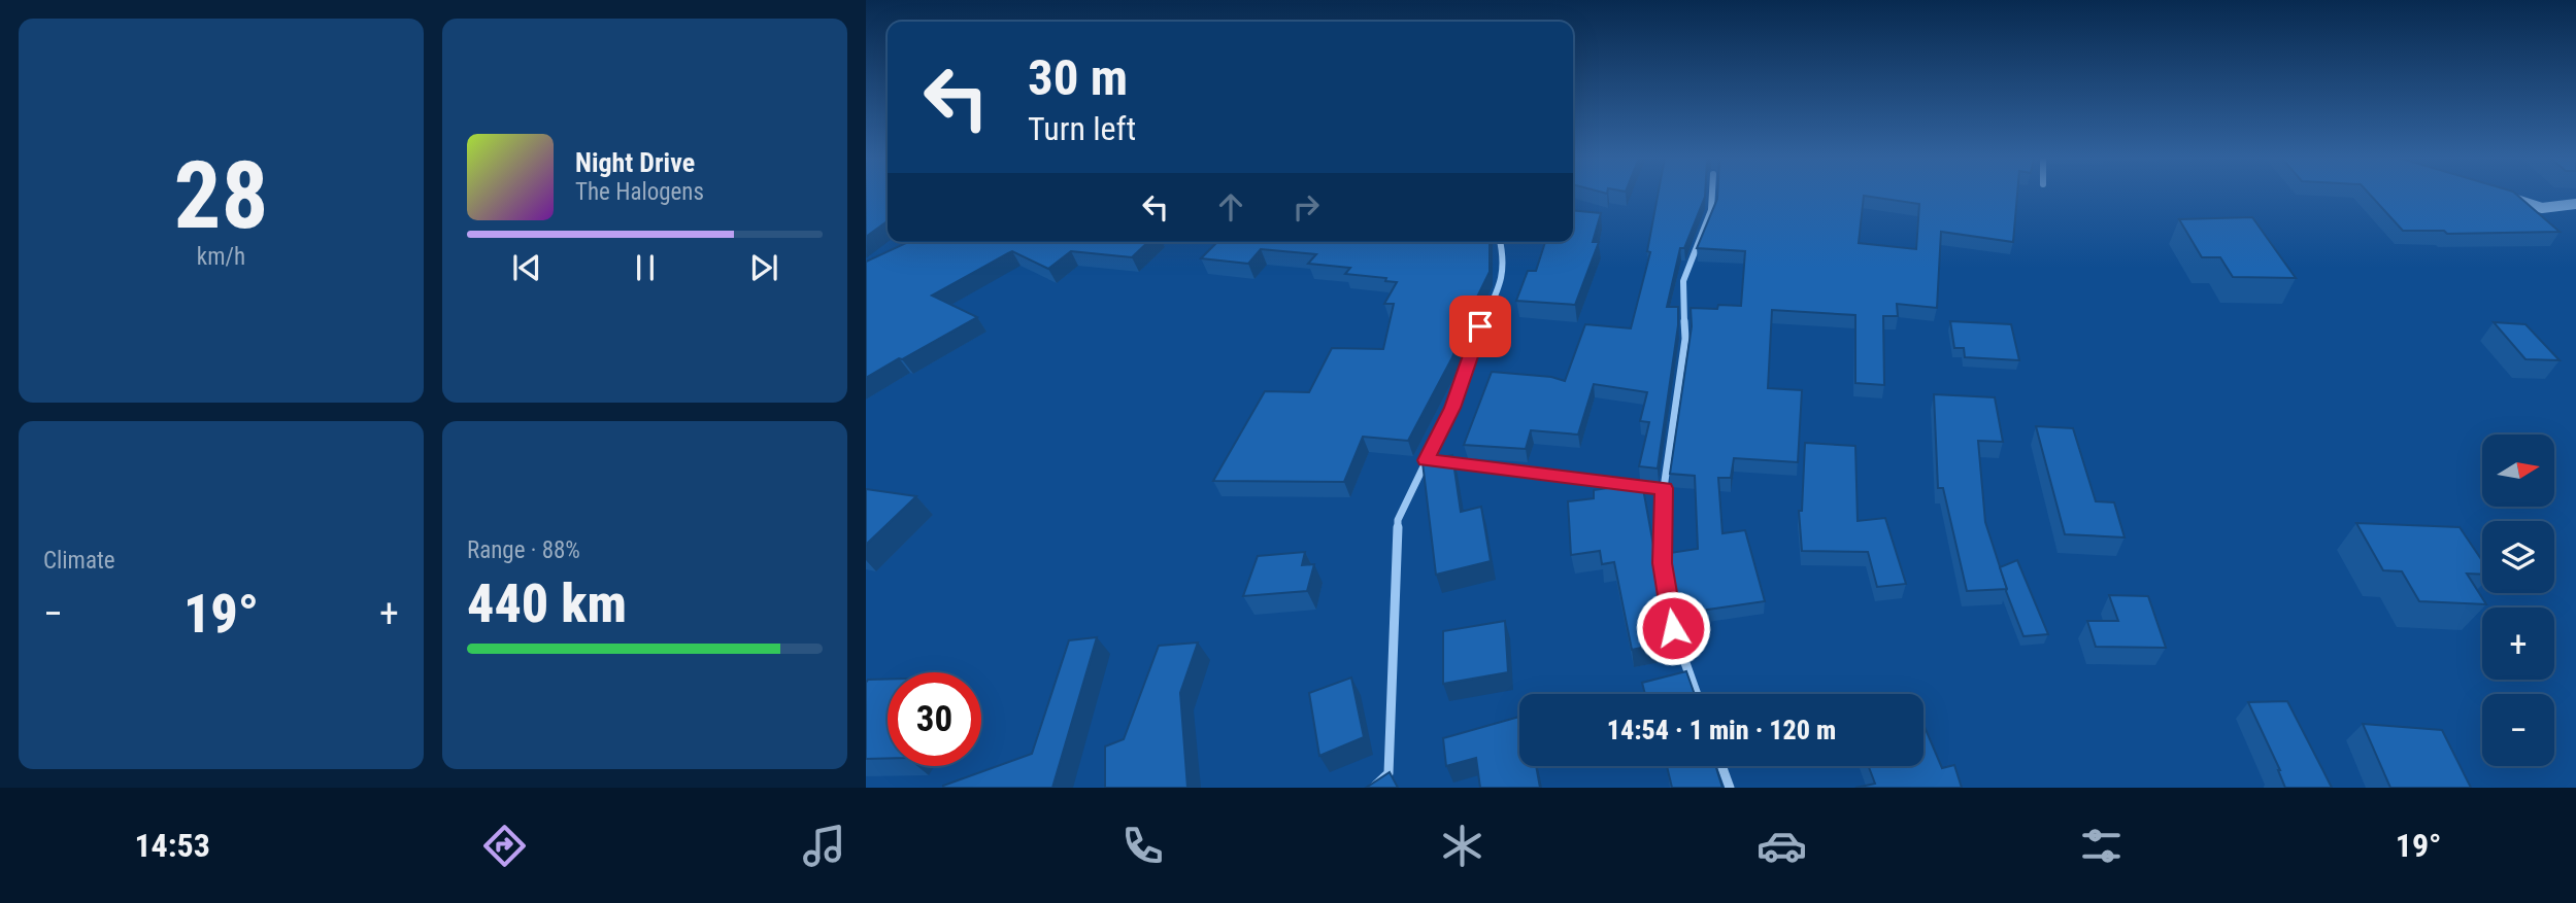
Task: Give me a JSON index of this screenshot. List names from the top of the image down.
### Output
{
  "north": "right",
  "page": {
    "tile": [
      ["28", "km/h"],
      "Climate",
      ["Range · 88%", "440 km"]
    ],
    "turn": ["30 m", "Turn left"],
    "song": ["Night Drive", "The Halogens"],
    "map_buttons": ["+", "−"],
    "heat": ["−", "19°", "+"],
    "limit": "30",
    "trip": "14:54 · 1 min · 120 m",
    "tabs": ["14:53", "19°"]
  }
}
